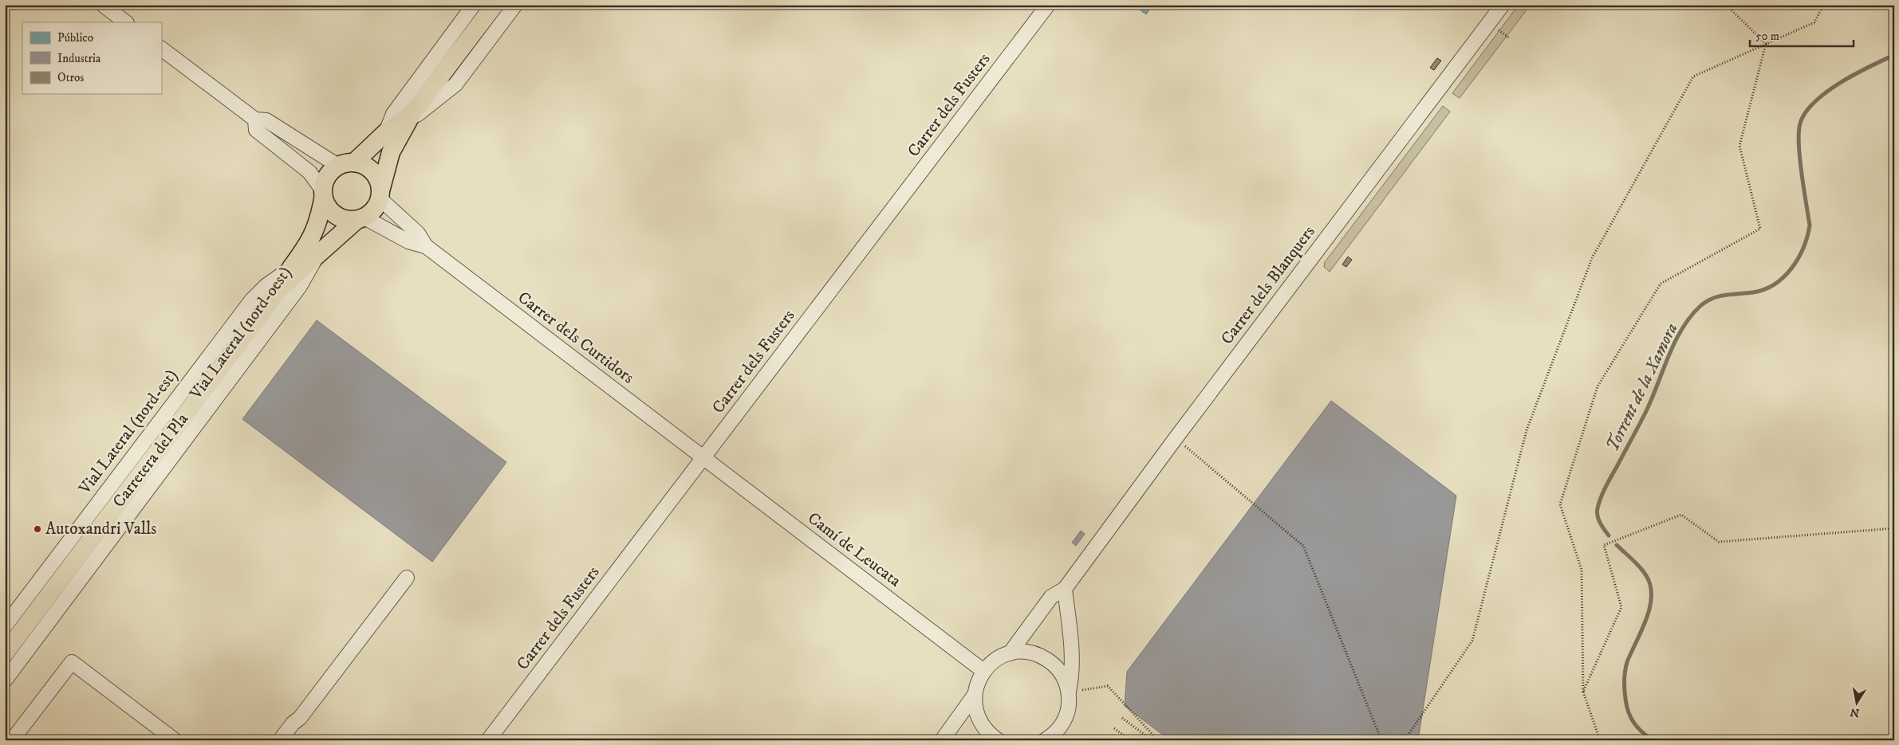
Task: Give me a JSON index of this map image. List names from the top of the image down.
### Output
{
  "streets": {
    "main road": ["Carretera del Pla"],
    "street": [
      "Carrer dels Fusters",
      "Carrer dels Blanquers",
      "Vial Lateral (nord-oest)",
      "Carrer dels Curtidors",
      "Vial Lateral (nord-est)",
      "Camí de Leucata"
    ]
  },
  "crossings": [
    ["Carrer dels Fusters", "Carrer dels Curtidors"],
    ["Carrer dels Fusters", "Camí de Leucata"],
    ["Carrer dels Curtidors", "Camí de Leucata"]
  ],
  "water": ["Torrent de la Xamora"],
  "places": ["Autoxandri Valls"],
  "legend": ["Público", "Industria", "Otros"],
  "scale_bar": "50 m",
  "north": "bottom"
}
